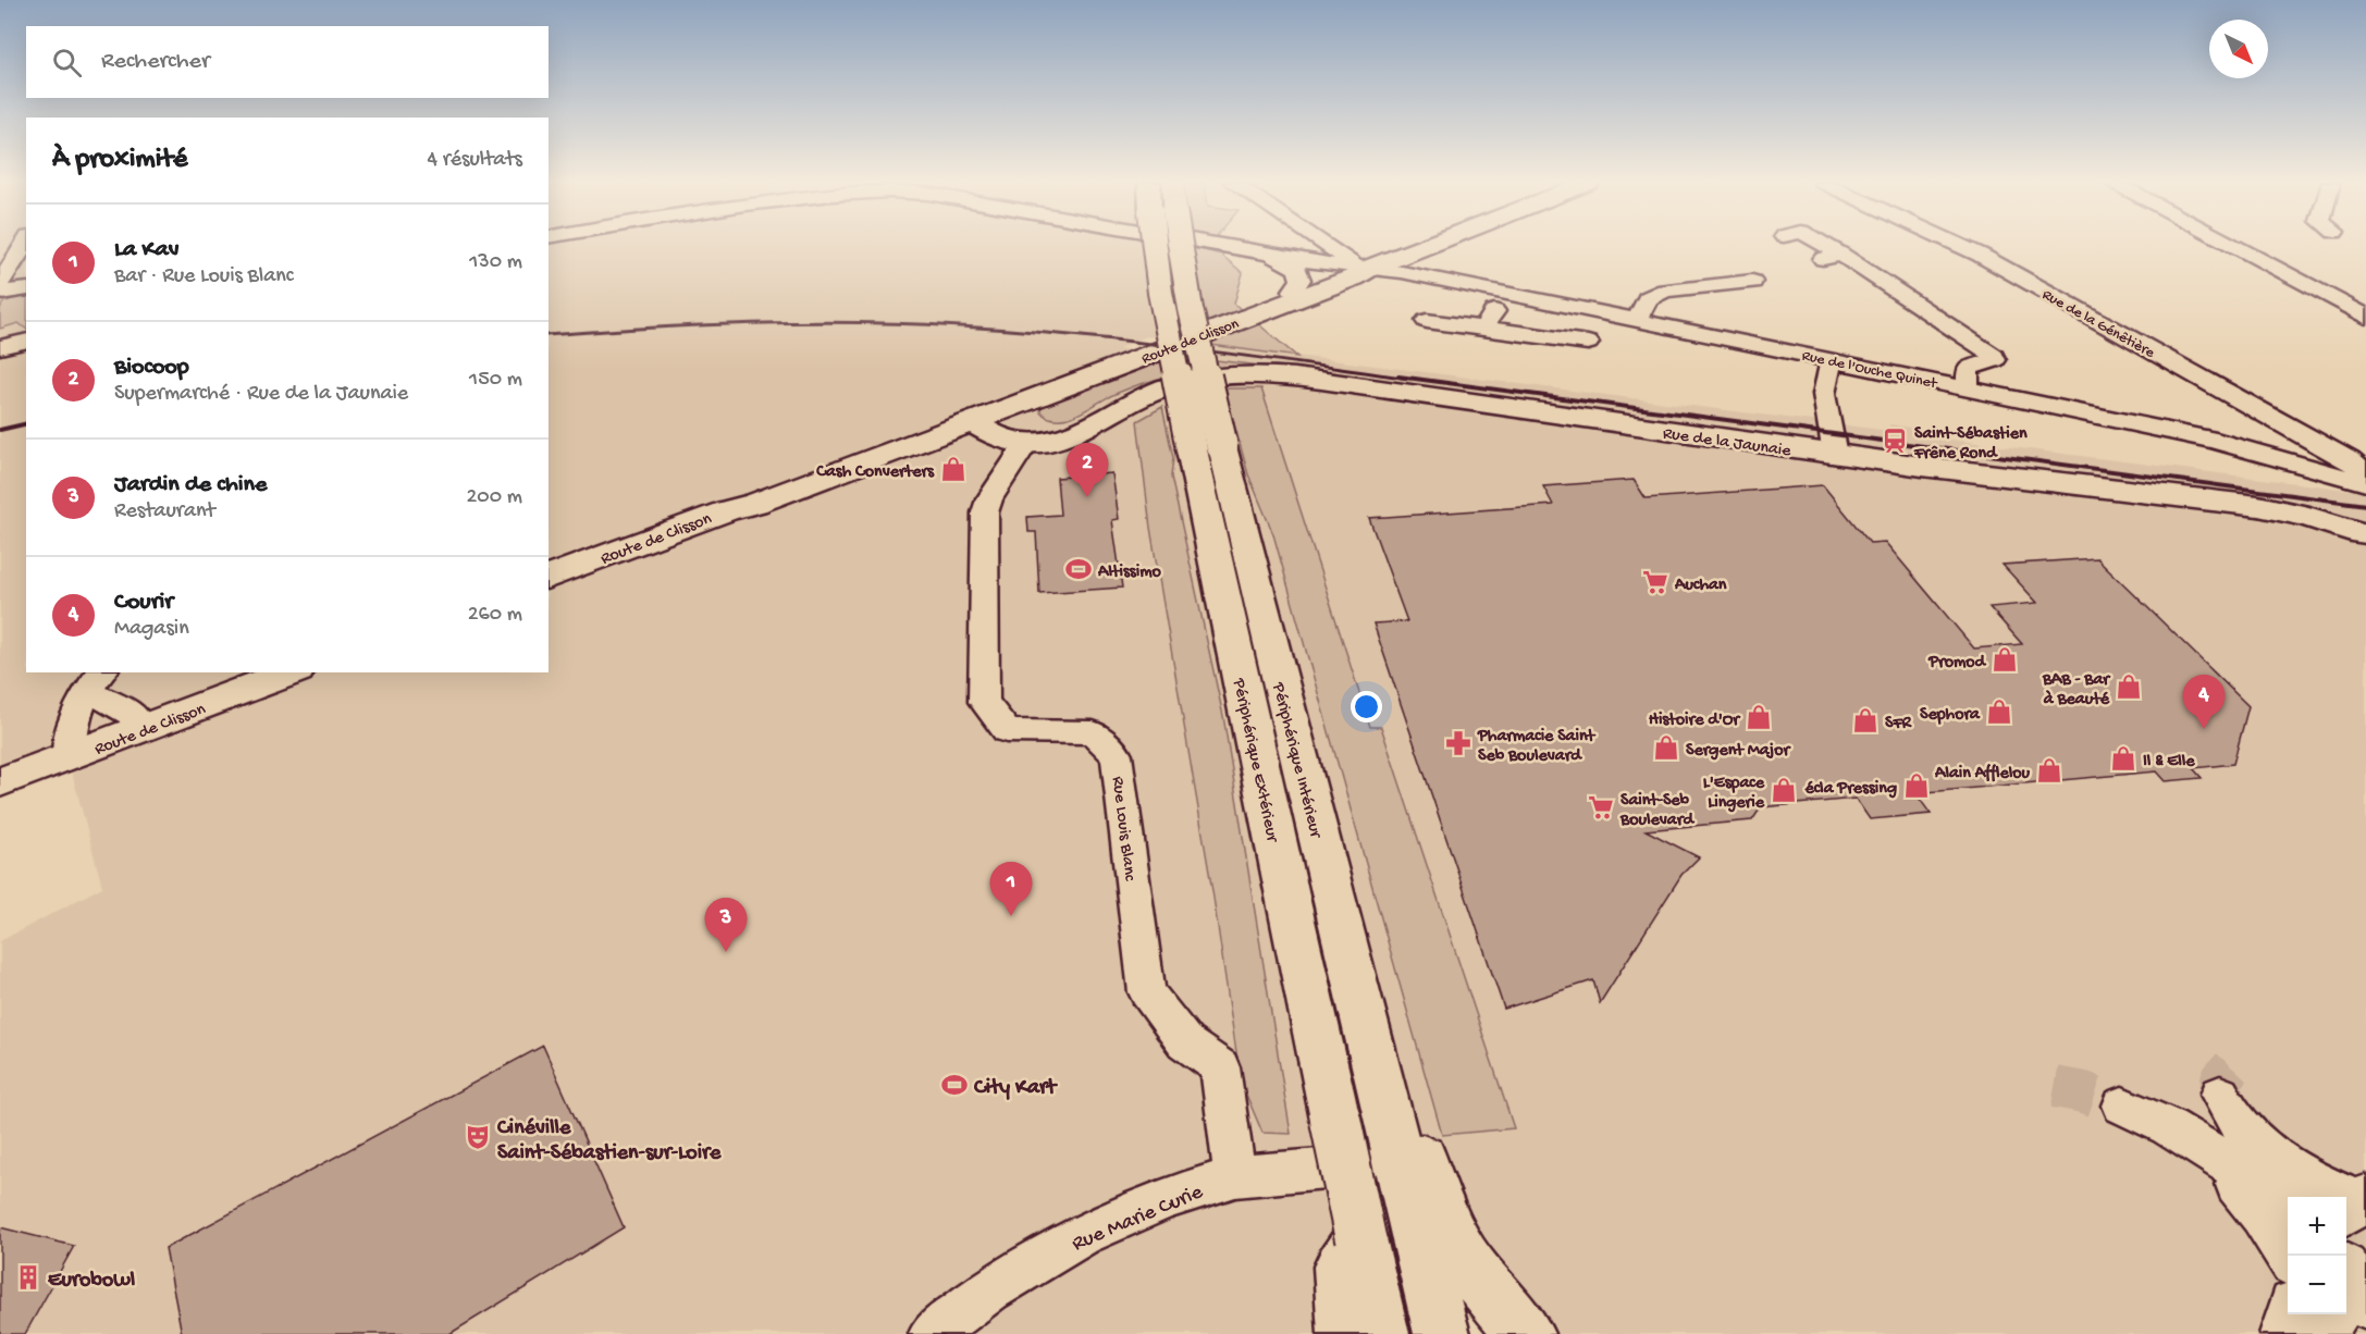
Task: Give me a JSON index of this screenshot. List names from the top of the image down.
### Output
{
  "streets": {
    "main road": [
      "Route de Clisson",
      "Rue de la Jaunaie",
      "Périphérique Extérieur",
      "Périphérique Intérieur"
    ],
    "street": [
      "Rue de la Génêtière",
      "Rue de l'Ouche Quinet",
      "Rue Louis Blanc",
      "Rue Marie Curie"
    ]
  },
  "crossings": [
    ["Route de Clisson", "Rue de l'Ouche Quinet"],
    ["Route de Clisson", "Rue de la Jaunaie"],
    ["Rue de la Jaunaie", "Rue Louis Blanc"],
    ["Périphérique Extérieur", "Périphérique Intérieur"],
    ["Rue Louis Blanc", "Rue Marie Curie"]
  ],
  "places": {
    "station": ["Saint-Sébastien Frêne Rond"],
    "shop": [
      "Cash Converters",
      "Promod",
      "BAB - Bar à Beauté",
      "Sephora",
      "Histoire d'Or",
      "SFR",
      "Sergent Major",
      "Il & Elle",
      "Alain Afflelou",
      "écla Pressing",
      "L'Espace Lingerie"
    ],
    "sports": ["Altissimo", "City Kart"],
    "supermarket": ["Auchan", "Saint-Seb Boulevard"],
    "pharmacy": ["Pharmacie Saint Seb Boulevard"],
    "theatre": ["Cinéville Saint-Sébastien-sur-Loire"],
    "building": ["Eurobowl"]
  },
  "north": "bottom right",
  "page": {
    "search": "Rechercher",
    "heading": ["À proximité", "4 résultats"],
    "list": [
      {
        "mark": "1",
        "name": "La Kav",
        "note": "Bar · Rue Louis Blanc",
        "value": "130 m"
      },
      {
        "mark": "2",
        "name": "Biocoop",
        "note": "Supermarché · Rue de la Jaunaie",
        "value": "150 m"
      },
      {
        "mark": "3",
        "name": "Jardin de chine",
        "note": "Restaurant",
        "value": "200 m"
      },
      {
        "mark": "4",
        "name": "Courir",
        "note": "Magasin",
        "value": "260 m"
      }
    ],
    "pins": [
      "2",
      "4",
      "1",
      "3"
    ],
    "map_buttons": ["+", "−"]
  }
}
